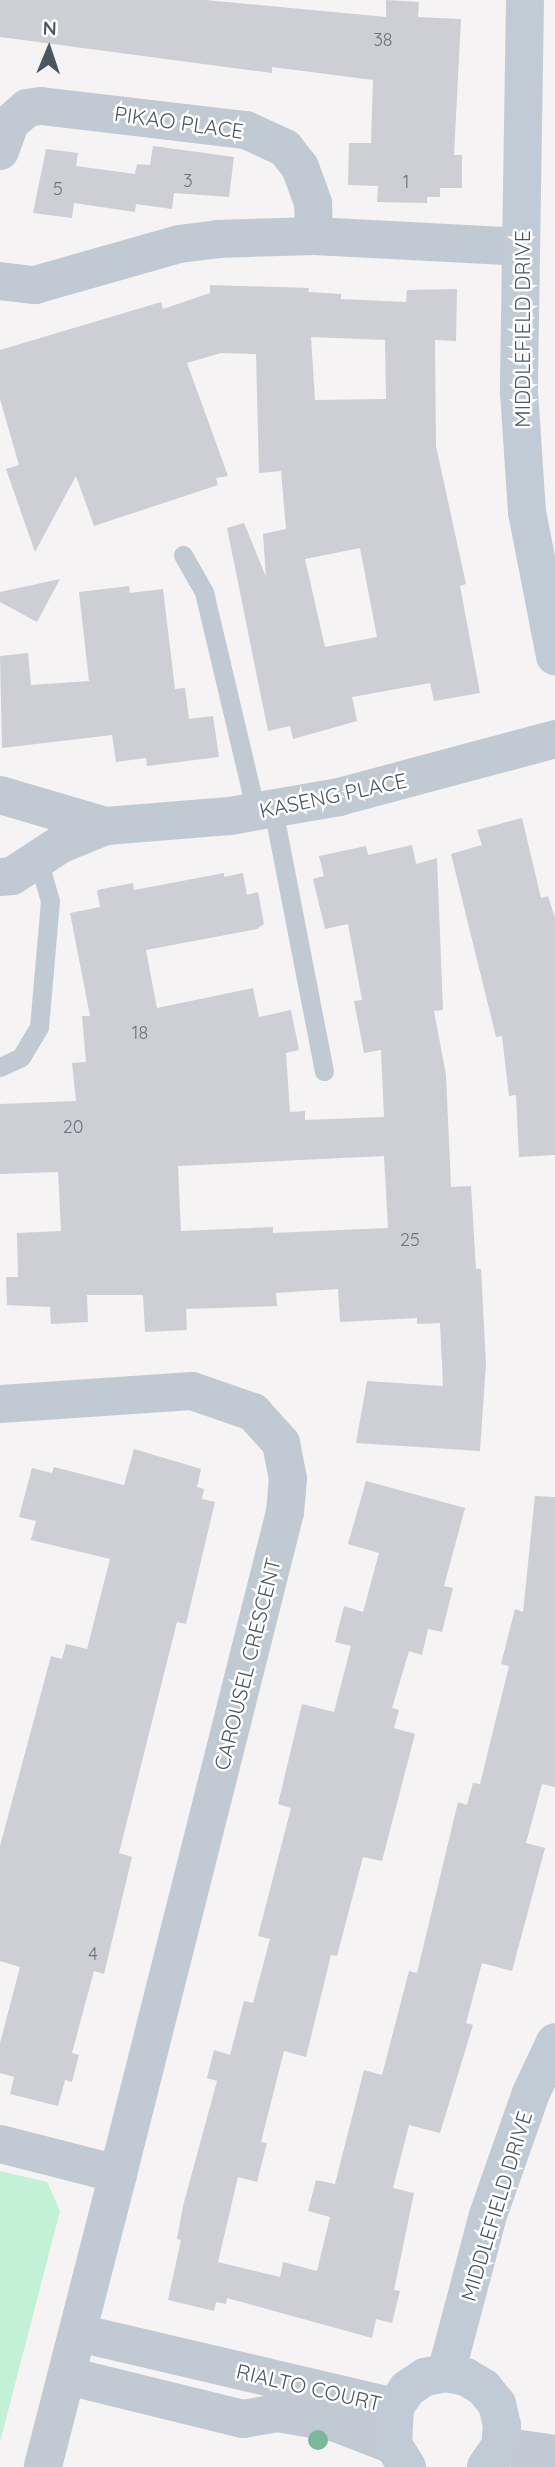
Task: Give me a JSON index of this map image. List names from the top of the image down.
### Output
{
  "streets": {
    "street": [
      "PIKAO PLACE",
      "MIDDLEFIELD DRIVE",
      "KASENG PLACE",
      "CAROUSEL CRESCENT",
      "RIALTO COURT"
    ]
  },
  "house_numbers": [
    "38",
    "3",
    "1",
    "5",
    "18",
    "20",
    "25",
    "4"
  ],
  "north": "top"
}
